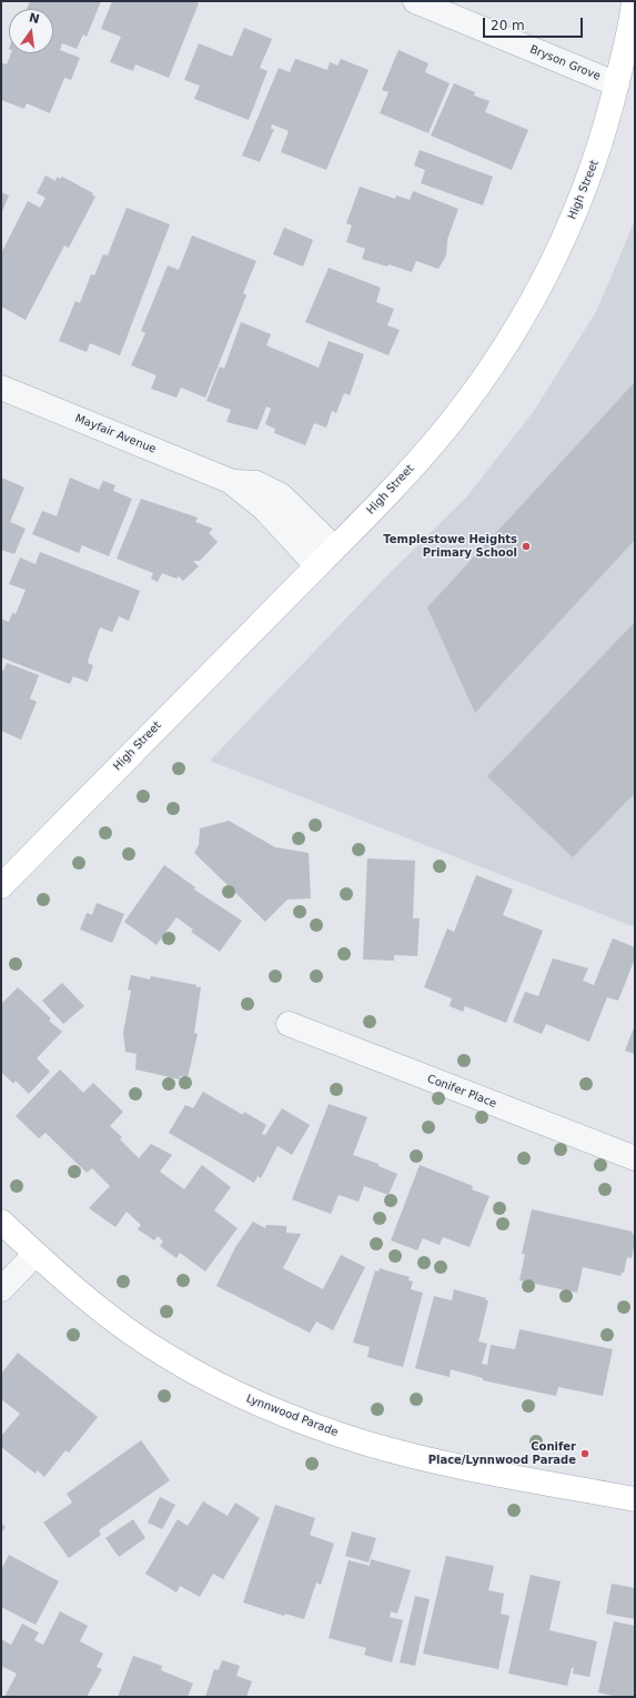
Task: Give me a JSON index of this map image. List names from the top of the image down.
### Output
{
  "streets": {
    "main road": ["High Street", "Lynnwood Parade"],
    "street": ["Bryson Grove", "Mayfair Avenue", "Conifer Place"]
  },
  "crossings": [
    ["Bryson Grove", "High Street"],
    ["High Street", "Mayfair Avenue"]
  ],
  "places": ["Templestowe Heights Primary School", "Conifer Place/Lynnwood Parade"],
  "scale_bar": "20 m",
  "north": "top"
}
